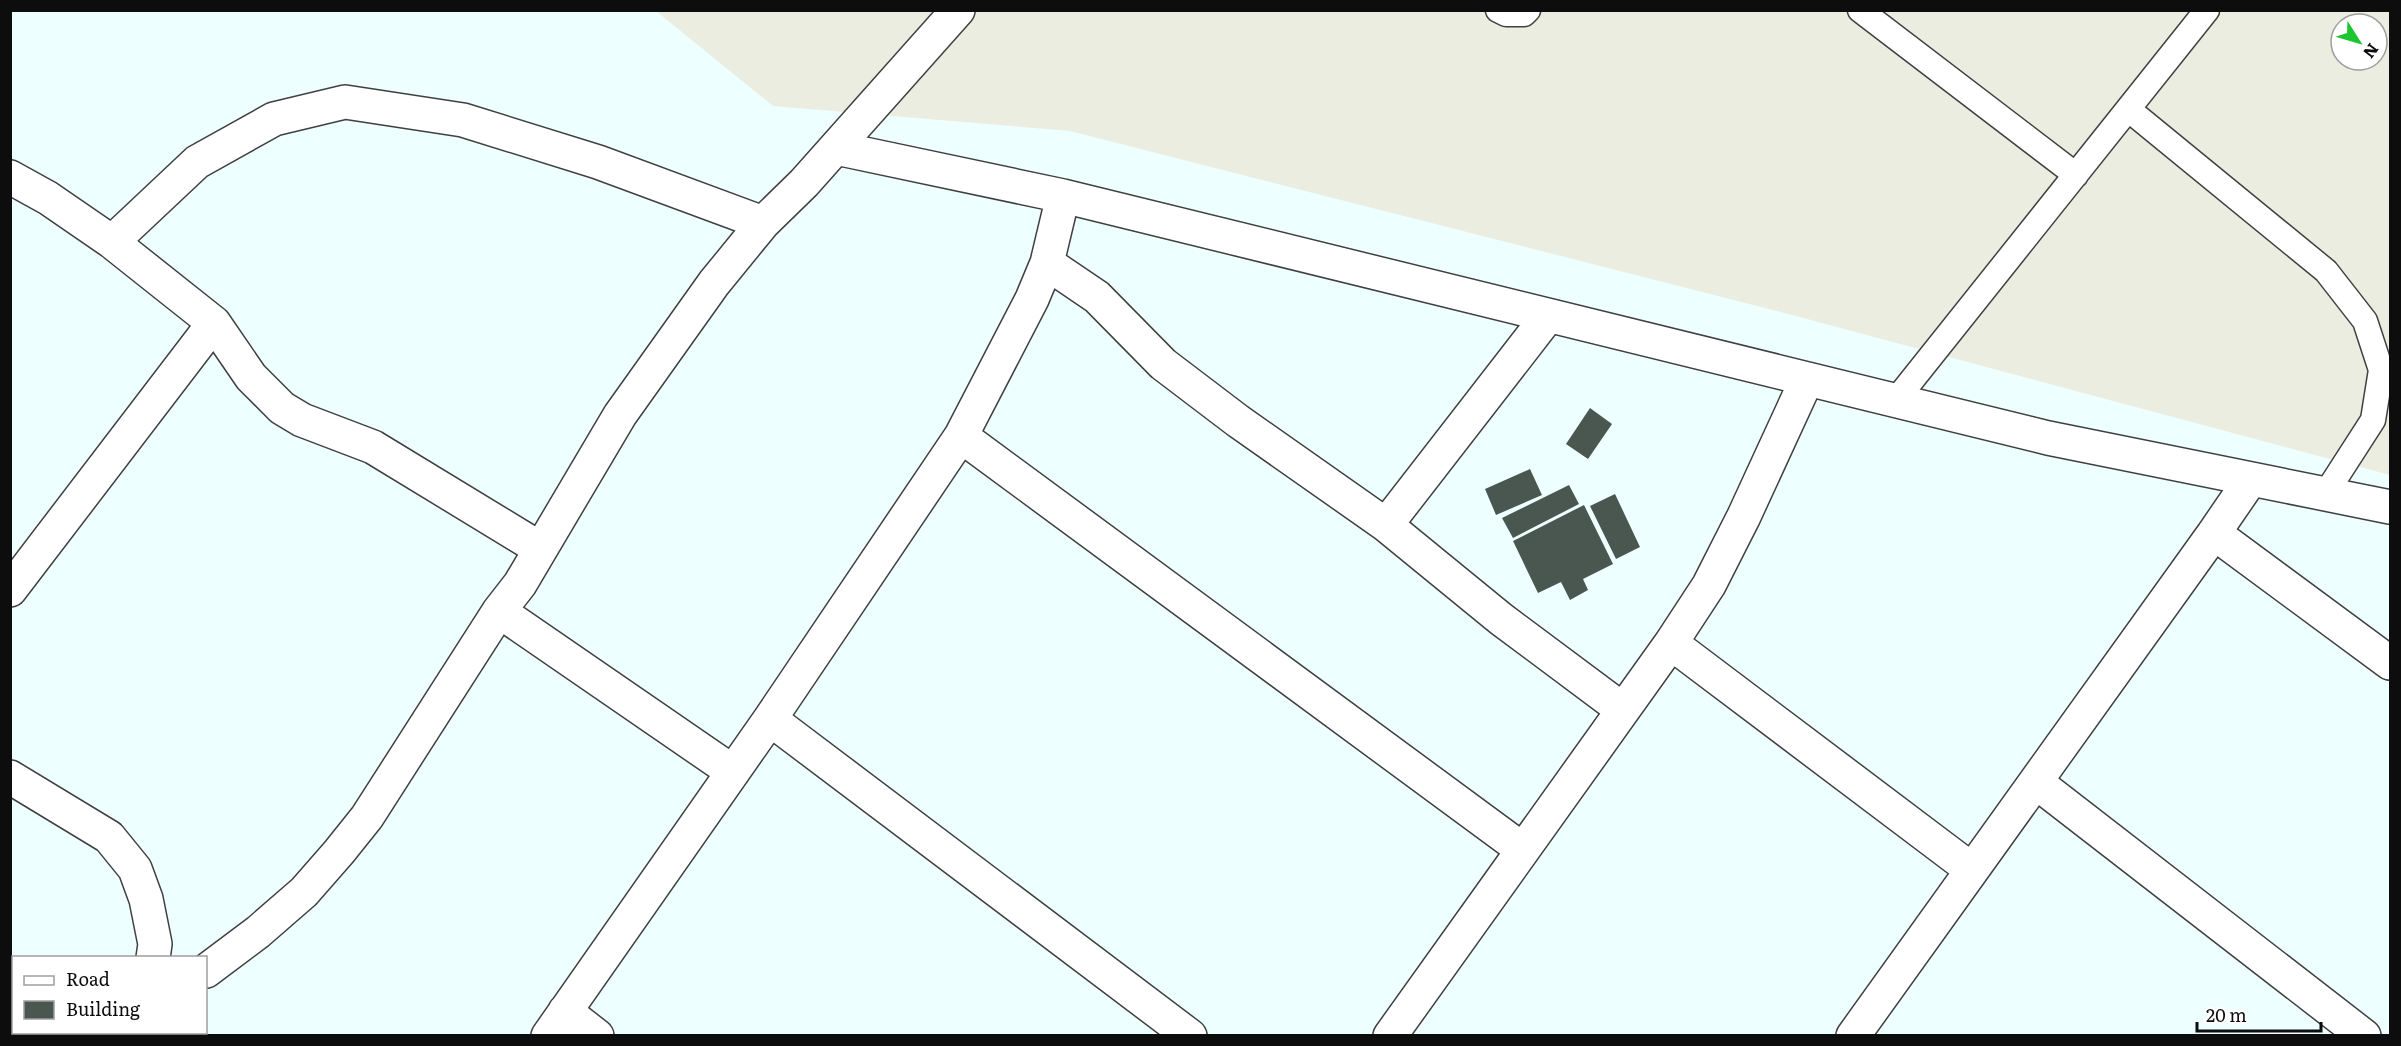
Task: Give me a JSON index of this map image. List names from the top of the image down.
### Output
{
  "legend": ["Road", "Building"],
  "scale_bar": "20 m",
  "north": "bottom right"
}
